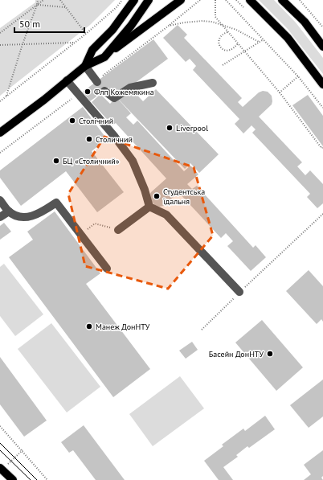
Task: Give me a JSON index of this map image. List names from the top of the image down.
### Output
{
  "places": [
    "Флп Кожемякина",
    "Столічний",
    "Liverpool",
    "Столичний",
    "БЦ «Столичний»",
    "Студентська їдальня",
    "Манеж ДонНТУ",
    "Басейн ДонНТУ"
  ],
  "scale_bar": "50 m"
}
